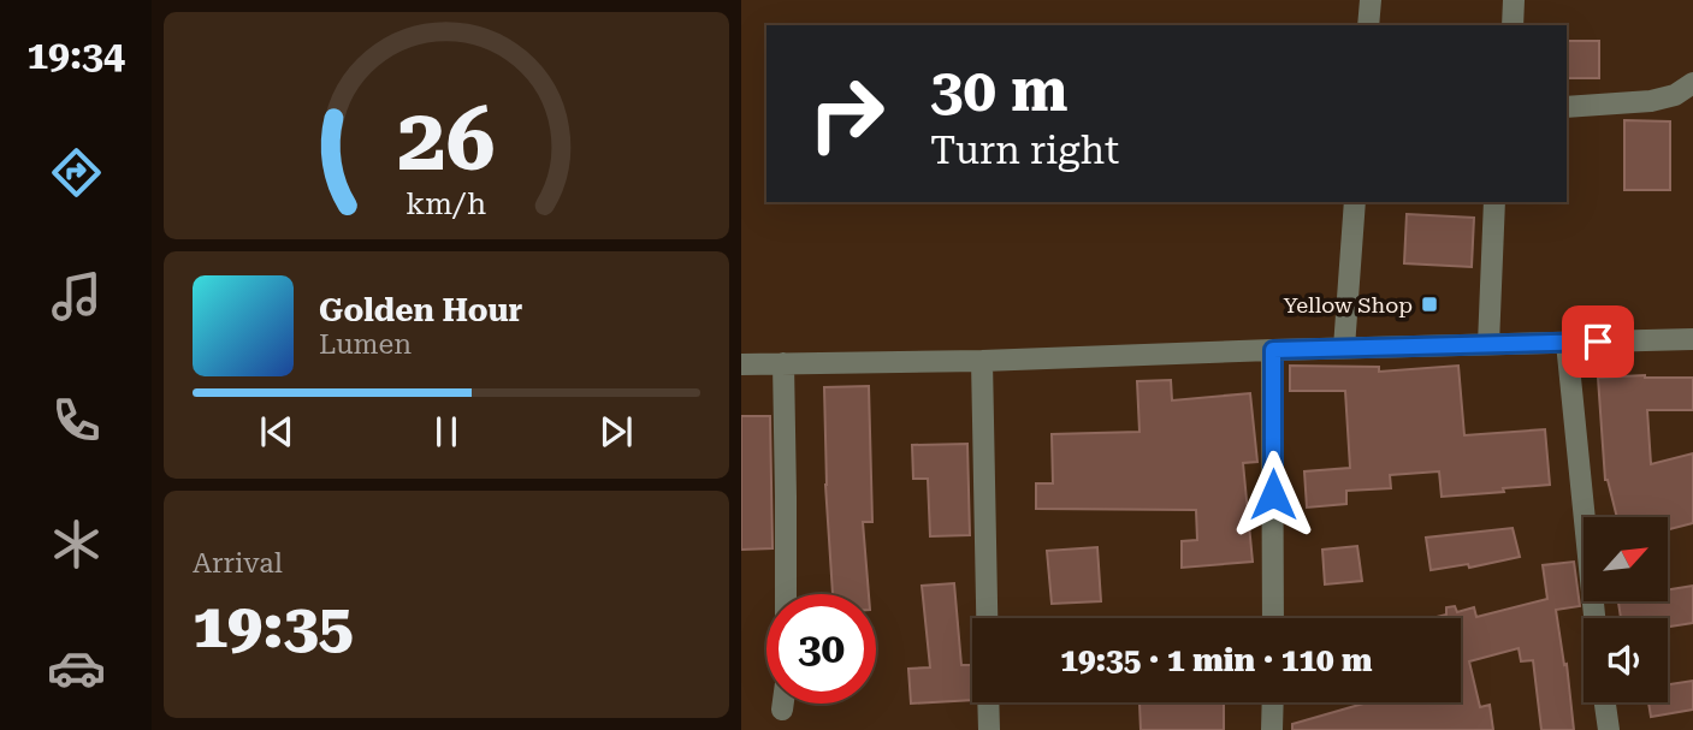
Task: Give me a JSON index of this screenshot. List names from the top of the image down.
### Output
{
  "places": {
    "transit": ["Yellow Shop"]
  },
  "north": "top right",
  "page": {
    "tabs": "19:34",
    "turn": ["30 m", "Turn right"],
    "song": ["Golden Hour", "Lumen"],
    "tile": ["Arrival", "19:35"],
    "limit": "30",
    "trip": "19:35 · 1 min · 110 m",
    "gauge": ["26", "km/h"]
  }
}
